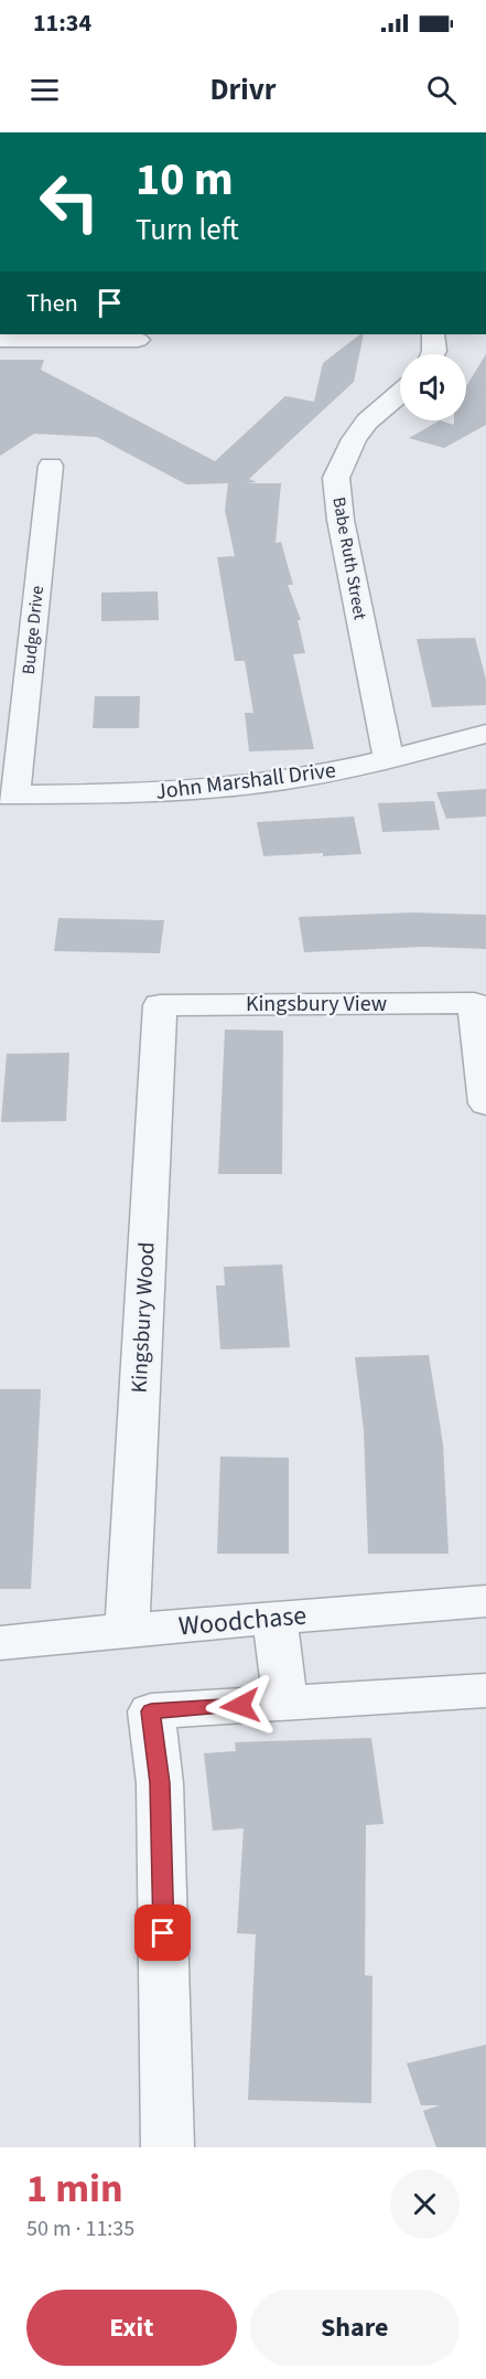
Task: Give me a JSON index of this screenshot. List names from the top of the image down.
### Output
{
  "streets": {
    "street": [
      "Babe Ruth Street",
      "Budge Drive",
      "John Marshall Drive",
      "Kingsbury View",
      "Kingsbury Wood",
      "Woodchase"
    ]
  },
  "crossings": [
    ["Babe Ruth Street", "John Marshall Drive"],
    ["Budge Drive", "John Marshall Drive"],
    ["Kingsbury View", "Kingsbury Wood"],
    ["Kingsbury Wood", "Woodchase"]
  ],
  "page": {
    "status": "11:34",
    "header": "Drivr",
    "turn": ["10 m", "Turn left"],
    "then": "Then",
    "heading": ["1 min", "50 m · 11:35"],
    "buttons": ["Exit", "Share"]
  }
}
